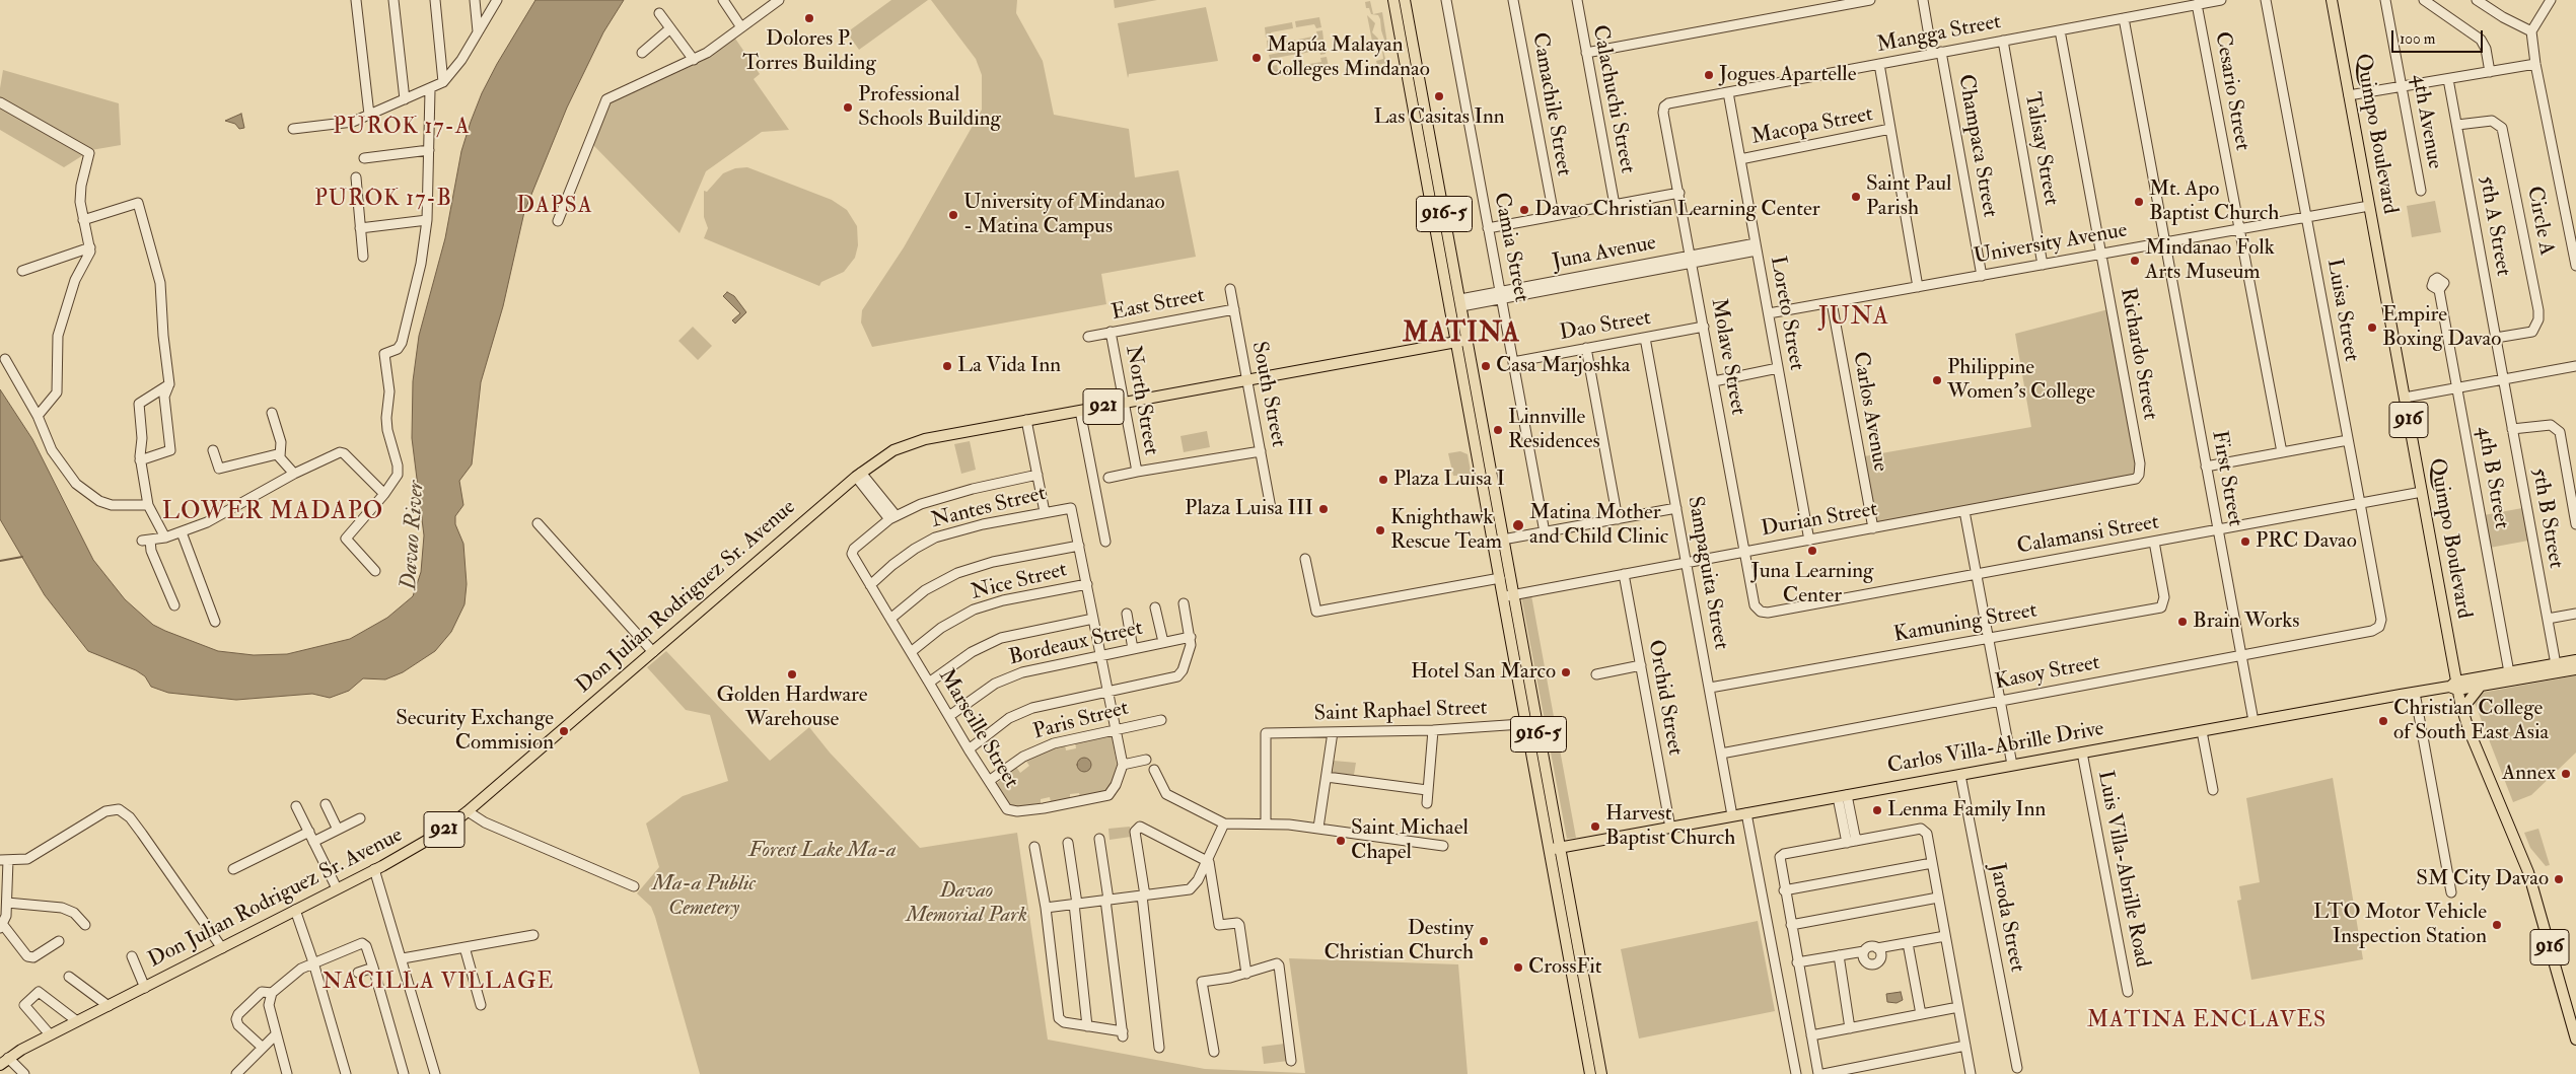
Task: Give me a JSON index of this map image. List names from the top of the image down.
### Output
{
  "streets": {
    "main road": [
      "Quimpo Boulevard",
      "916-5",
      "921",
      "916",
      "Don Julian Rodriguez Sr. Avenue",
      "Carlos Villa-Abrille Drive"
    ],
    "street": [
      "Mangga Street",
      "Cesario Street",
      "Calachuchi Street",
      "Camachile Street",
      "4th Avenue",
      "Macopa Street",
      "Champaca Street",
      "Talisay Street",
      "Circle A",
      "5th A Street",
      "University Avenue",
      "Camia Street",
      "Juna Avenue",
      "East Street",
      "Luisa Street",
      "Loreto Street",
      "Dao Street",
      "Richardo Street",
      "Molave Street",
      "South Street",
      "North Street",
      "Carlos Avenue",
      "4th B Street",
      "First Street",
      "Nantes Street",
      "5th B Street",
      "Durian Street",
      "Calamansi Street",
      "Sampaguita Street",
      "Nice Street",
      "Kamuning Street",
      "Bordeaux Street",
      "Kasoy Street",
      "Orchid Street",
      "Saint Raphael Street",
      "Paris Street",
      "Marseille Street",
      "Luis Villa-Abrille Road",
      "Jaroda Street"
    ]
  },
  "crossings": [
    ["Mangga Street", "Cesario Street"],
    ["Mangga Street", "Champaca Street"],
    ["Mangga Street", "Talisay Street"],
    ["Mangga Street", "Loreto Street"],
    ["Mangga Street", "Richardo Street"],
    ["Mangga Street", "Molave Street"],
    ["Mangga Street", "First Street"],
    ["Cesario Street", "University Avenue"],
    ["Macopa Street", "Loreto Street"],
    ["Quimpo Boulevard", "University Avenue"],
    ["Quimpo Boulevard", "Calamansi Street"],
    ["Quimpo Boulevard", "Carlos Villa-Abrille Drive"],
    ["Champaca Street", "University Avenue"],
    ["Talisay Street", "University Avenue"],
    ["916-5", "Juna Avenue"],
    ["916-5", "Durian Street"],
    ["916-5", "Don Julian Rodriguez Sr. Avenue"],
    ["916-5", "Saint Raphael Street"],
    ["916-5", "Carlos Villa-Abrille Drive"],
    ["Circle A", "5th A Street"],
    ["5th A Street", "5th B Street"],
    ["University Avenue", "Luisa Street"],
    ["University Avenue", "Loreto Street"],
    ["University Avenue", "Richardo Street"],
    ["University Avenue", "Carlos Avenue"],
    ["University Avenue", "First Street"],
    ["Camia Street", "Juna Avenue"],
    ["Camia Street", "Dao Street"],
    ["Juna Avenue", "Loreto Street"],
    ["Juna Avenue", "Molave Street"],
    ["East Street", "South Street"],
    ["East Street", "North Street"],
    ["Luisa Street", "Calamansi Street"],
    ["Luisa Street", "Kasoy Street"],
    ["Loreto Street", "Durian Street"],
    ["Dao Street", "Molave Street"],
    ["Dao Street", "Sampaguita Street"],
    ["Richardo Street", "Durian Street"],
    ["Molave Street", "Durian Street"],
    ["Molave Street", "Calamansi Street"],
    ["South Street", "Don Julian Rodriguez Sr. Avenue"],
    ["North Street", "Don Julian Rodriguez Sr. Avenue"],
    ["Carlos Avenue", "Durian Street"],
    ["First Street", "Calamansi Street"],
    ["First Street", "Kasoy Street"],
    ["First Street", "Carlos Villa-Abrille Drive"],
    ["Nantes Street", "Marseille Street"],
    ["Durian Street", "Sampaguita Street"],
    ["Durian Street", "Orchid Street"],
    ["Calamansi Street", "Kamuning Street"],
    ["Sampaguita Street", "Kamuning Street"],
    ["Sampaguita Street", "Kasoy Street"],
    ["Sampaguita Street", "Carlos Villa-Abrille Drive"],
    ["Nice Street", "Marseille Street"],
    ["Bordeaux Street", "Marseille Street"],
    ["Orchid Street", "Carlos Villa-Abrille Drive"],
    ["Paris Street", "Marseille Street"],
    ["Carlos Villa-Abrille Drive", "Luis Villa-Abrille Road"],
    ["Carlos Villa-Abrille Drive", "Jaroda Street"]
  ],
  "districts": [
    "PUROK 17-A",
    "PUROK 17-B",
    "DAPSA",
    "JUNA",
    "MATINA",
    "LOWER MADAPO",
    "NACILLA VILLAGE",
    "MATINA ENCLAVES"
  ],
  "water": ["Davao River"],
  "parks": ["Forest Lake Ma-a", "Ma-a Public Cemetery", "Davao Memorial Park"],
  "places": [
    "Dolores P. Torres Building",
    "Mapúa Malayan Colleges Mindanao",
    "Jogues Apartelle",
    "Las Casitas Inn",
    "Professional Schools Building",
    "Saint Paul Parish",
    "Mt. Apo Baptist Church",
    "Davao Christian Learning Center",
    "University of Mindanao - Matina Campus",
    "Mindanao Folk Arts Museum",
    "Empire Boxing Davao",
    "La Vida Inn",
    "Casa Marjoshka",
    "Philippine Women's College",
    "Linnville Residences",
    "Plaza Luisa I",
    "Plaza Luisa III",
    "Matina Mother and Child Clinic",
    "Knighthawk Rescue Team",
    "PRC Davao",
    "Juna Learning Center",
    "Brain Works",
    "Hotel San Marco",
    "Golden Hardware Warehouse",
    "Christian College of South East Asia",
    "Security Exchange Commision",
    "Annex",
    "Lenma Family Inn",
    "Harvest Baptist Church",
    "Saint Michael Chapel",
    "SM City Davao",
    "LTO Motor Vehicle Inspection Station",
    "Destiny Christian Church",
    "CrossFit"
  ],
  "scale_bar": "100 m"
}
